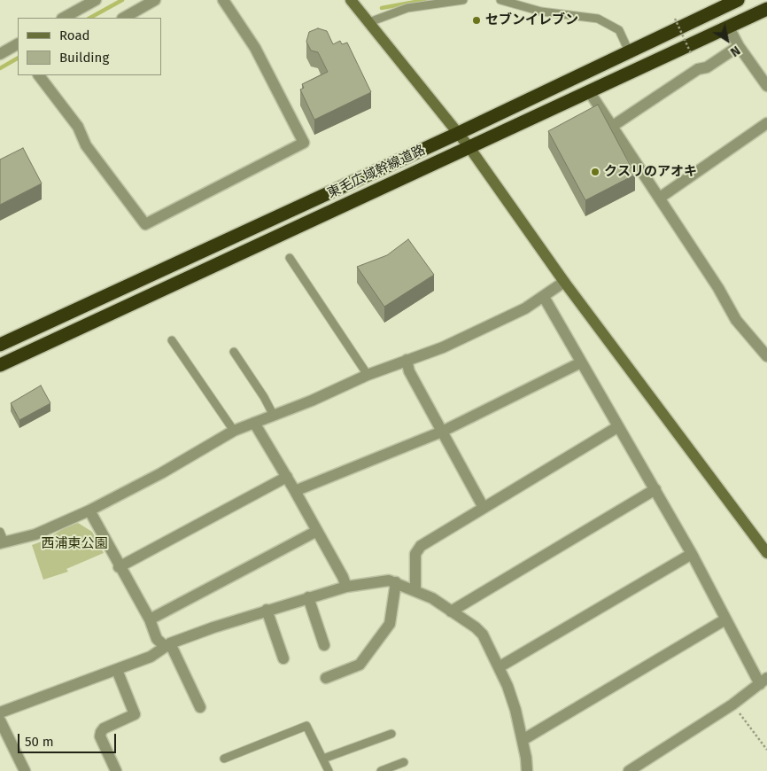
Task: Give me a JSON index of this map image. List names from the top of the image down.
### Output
{
  "streets": {
    "highway": ["東毛広域幹線道路"]
  },
  "parks": ["西浦東公園"],
  "places": ["セブンイレブン", "クスリのアオキ"],
  "legend": ["Road", "Building"],
  "scale_bar": "50 m",
  "north": "bottom right"
}
